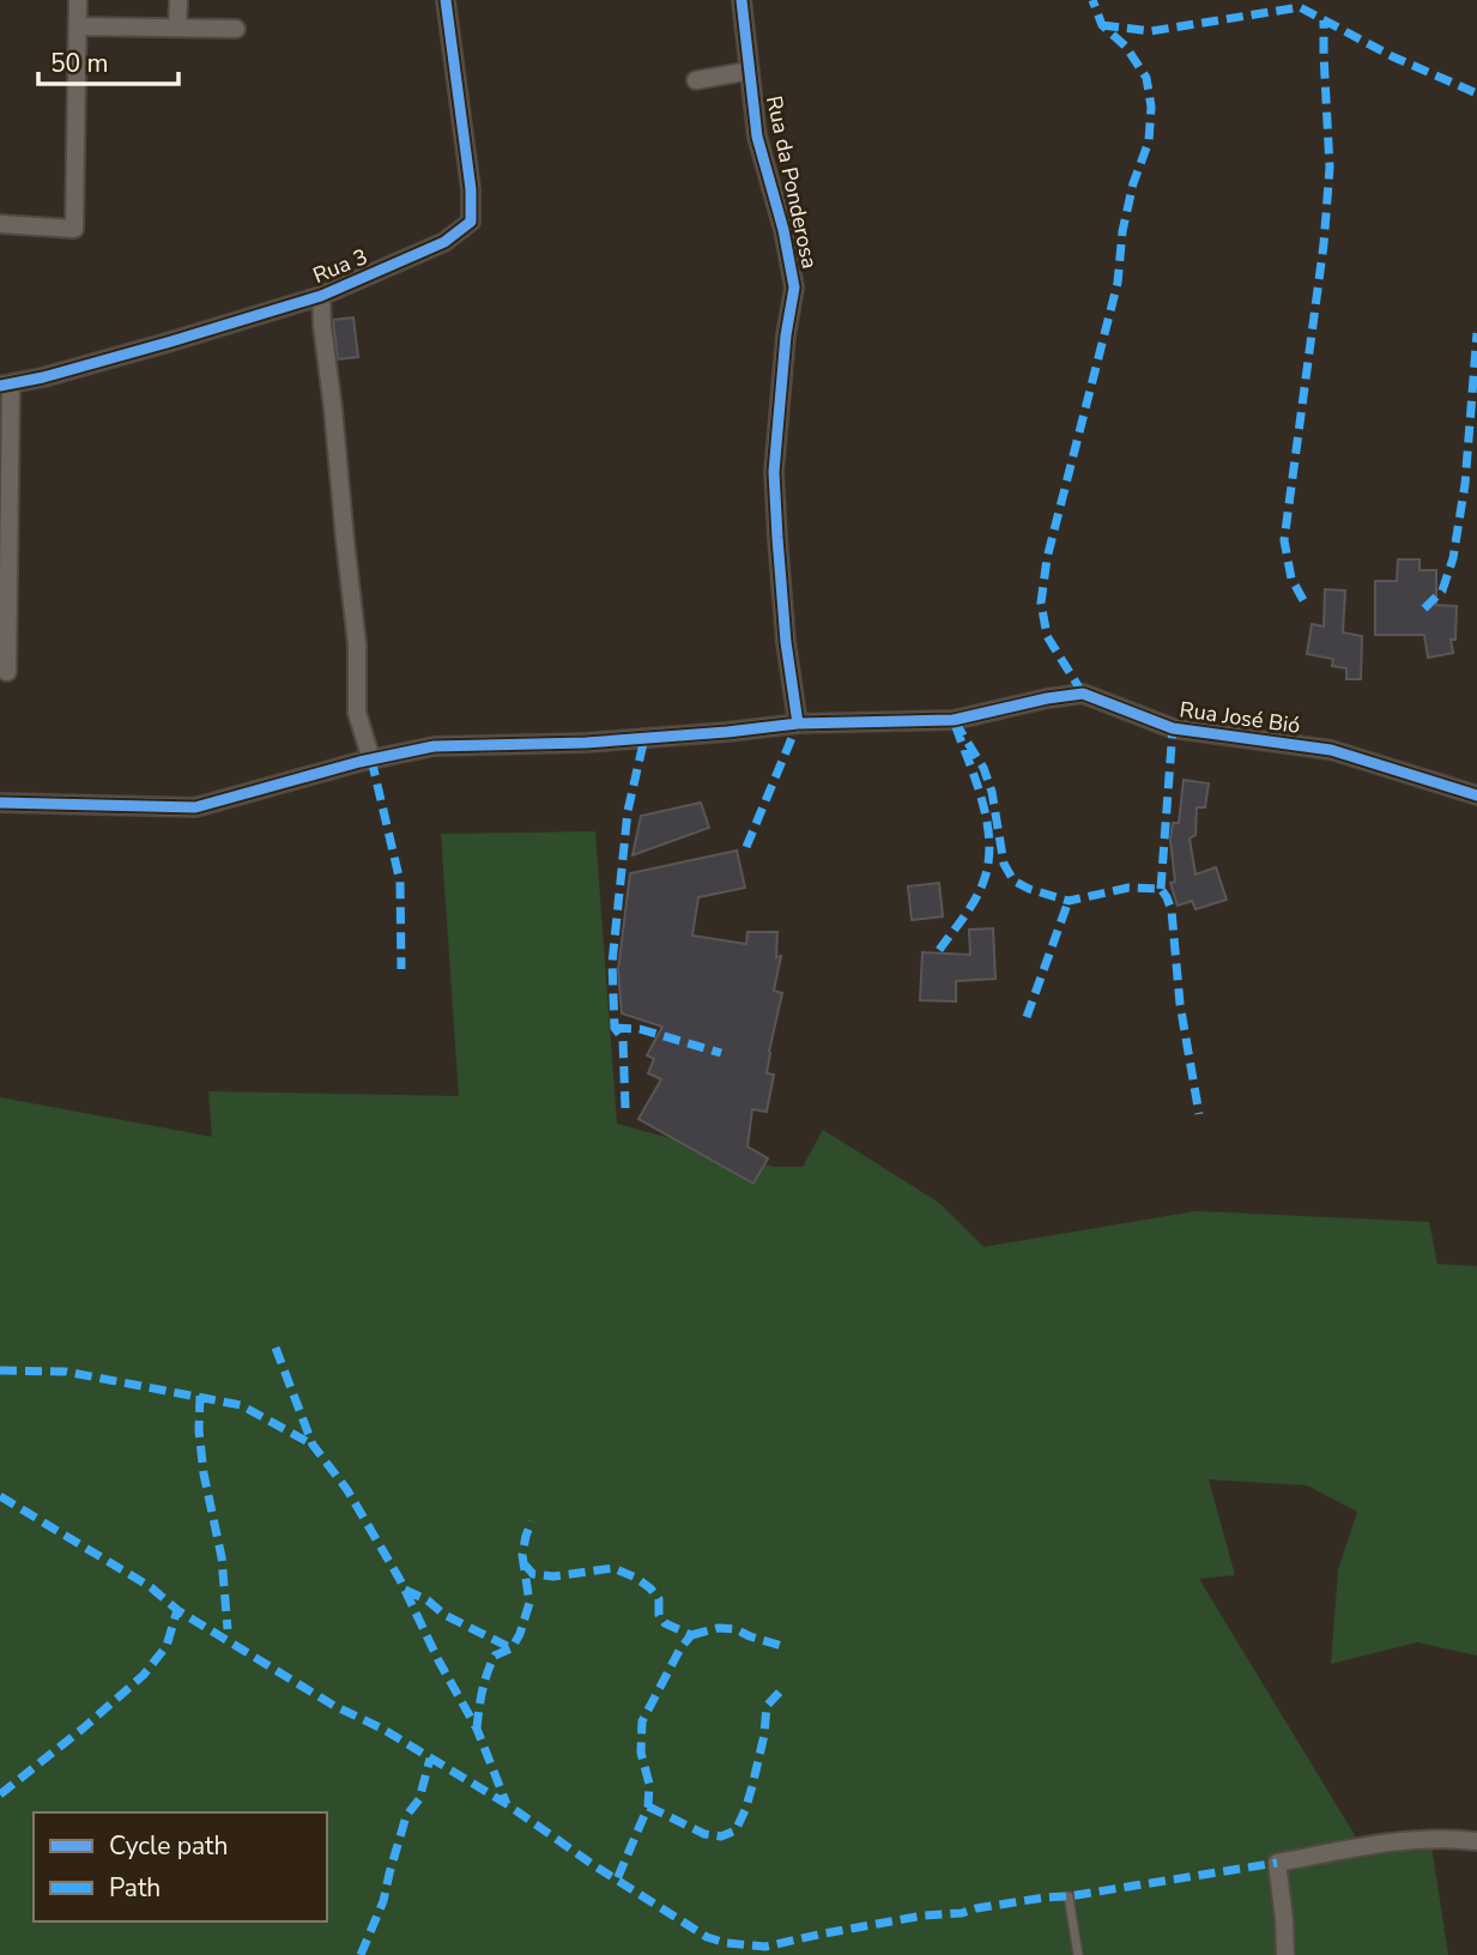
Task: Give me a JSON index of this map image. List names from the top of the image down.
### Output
{
  "streets": {
    "street": ["Rua da Ponderosa", "Rua 3", "Rua José Bió"]
  },
  "crossings": [
    ["Rua da Ponderosa", "Rua José Bió"]
  ],
  "legend": ["Cycle path", "Path"],
  "scale_bar": "50 m"
}
